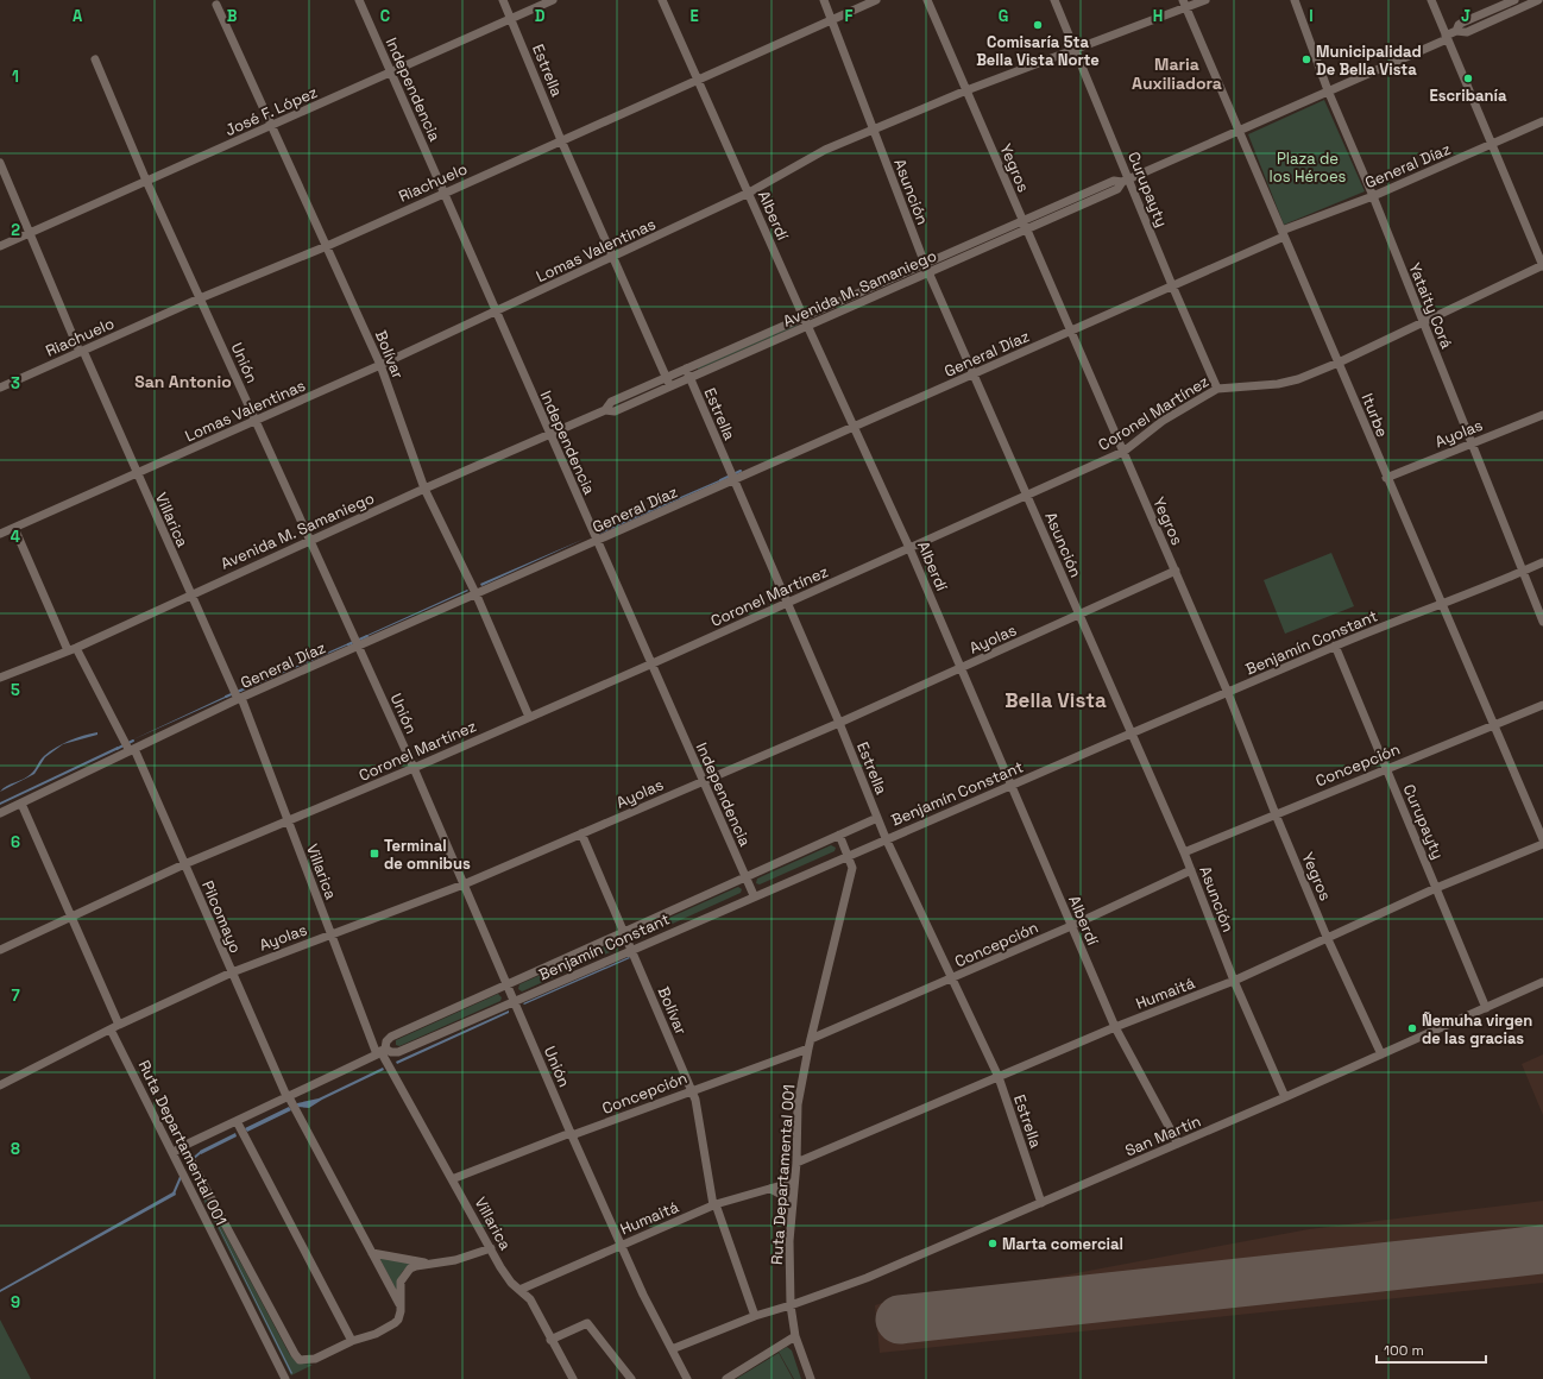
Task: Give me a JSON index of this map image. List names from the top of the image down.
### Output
{
  "streets": {
    "street": [
      "Estrella",
      "Independencia",
      "José F. López",
      "General Díaz",
      "Yegros",
      "Riachuelo",
      "Curupayty",
      "Asunción",
      "Alberdí",
      "Lomas Valentinas",
      "Avenida M. Samaniego",
      "Yataity Corá",
      "Bolívar",
      "Unión",
      "Coronel Martínez",
      "Iturbe",
      "Ayolas",
      "Villarica",
      "Benjamín Constant",
      "Concepción",
      "Pilcomayo",
      "Humaitá",
      "San Martín",
      "Ruta Departamental 001"
    ]
  },
  "crossings": [
    ["Estrella", "José F. López"],
    ["Estrella", "General Díaz"],
    ["Estrella", "Riachuelo"],
    ["Estrella", "Lomas Valentinas"],
    ["Estrella", "Avenida M. Samaniego"],
    ["Estrella", "Coronel Martínez"],
    ["Estrella", "Ayolas"],
    ["Estrella", "Benjamín Constant"],
    ["Estrella", "Concepción"],
    ["Estrella", "Humaitá"],
    ["Estrella", "San Martín"],
    ["Independencia", "José F. López"],
    ["Independencia", "General Díaz"],
    ["Independencia", "Riachuelo"],
    ["Independencia", "Lomas Valentinas"],
    ["Independencia", "Avenida M. Samaniego"],
    ["Independencia", "Coronel Martínez"],
    ["Independencia", "Ayolas"],
    ["Independencia", "Benjamín Constant"],
    ["José F. López", "Bolívar"],
    ["José F. López", "Unión"],
    ["José F. López", "Villarica"],
    ["General Díaz", "Yegros"],
    ["General Díaz", "Curupayty"],
    ["General Díaz", "Asunción"],
    ["General Díaz", "Alberdí"],
    ["General Díaz", "Yataity Corá"],
    ["General Díaz", "Bolívar"],
    ["General Díaz", "Unión"],
    ["General Díaz", "Iturbe"],
    ["General Díaz", "Villarica"],
    ["General Díaz", "Pilcomayo"],
    ["Yegros", "Lomas Valentinas"],
    ["Yegros", "Avenida M. Samaniego"],
    ["Yegros", "Coronel Martínez"],
    ["Yegros", "Ayolas"],
    ["Yegros", "Benjamín Constant"],
    ["Yegros", "Concepción"],
    ["Yegros", "Humaitá"],
    ["Yegros", "San Martín"],
    ["Riachuelo", "Asunción"],
    ["Riachuelo", "Alberdí"],
    ["Riachuelo", "Bolívar"],
    ["Riachuelo", "Unión"],
    ["Riachuelo", "Villarica"],
    ["Curupayty", "Lomas Valentinas"],
    ["Curupayty", "Avenida M. Samaniego"],
    ["Curupayty", "Coronel Martínez"],
    ["Curupayty", "Benjamín Constant"],
    ["Curupayty", "Concepción"],
    ["Curupayty", "Humaitá"],
    ["Curupayty", "San Martín"],
    ["Asunción", "Lomas Valentinas"],
    ["Asunción", "Avenida M. Samaniego"],
    ["Asunción", "Coronel Martínez"],
    ["Asunción", "Ayolas"],
    ["Asunción", "Benjamín Constant"],
    ["Asunción", "Concepción"],
    ["Asunción", "Humaitá"],
    ["Asunción", "San Martín"],
    ["Alberdí", "Lomas Valentinas"],
    ["Alberdí", "Avenida M. Samaniego"],
    ["Alberdí", "Coronel Martínez"],
    ["Alberdí", "Ayolas"],
    ["Alberdí", "Benjamín Constant"],
    ["Alberdí", "Concepción"],
    ["Alberdí", "Humaitá"],
    ["Alberdí", "San Martín"],
    ["Lomas Valentinas", "Bolívar"],
    ["Lomas Valentinas", "Unión"],
    ["Lomas Valentinas", "Iturbe"],
    ["Lomas Valentinas", "Villarica"],
    ["Lomas Valentinas", "Pilcomayo"],
    ["Avenida M. Samaniego", "Yataity Corá"],
    ["Avenida M. Samaniego", "Bolívar"],
    ["Avenida M. Samaniego", "Unión"],
    ["Avenida M. Samaniego", "Iturbe"],
    ["Avenida M. Samaniego", "Villarica"],
    ["Avenida M. Samaniego", "Pilcomayo"],
    ["Yataity Corá", "Coronel Martínez"],
    ["Yataity Corá", "Ayolas"],
    ["Yataity Corá", "Benjamín Constant"],
    ["Bolívar", "Coronel Martínez"],
    ["Bolívar", "Ayolas"],
    ["Bolívar", "Benjamín Constant"],
    ["Bolívar", "Concepción"],
    ["Bolívar", "Humaitá"],
    ["Bolívar", "San Martín"],
    ["Unión", "Coronel Martínez"],
    ["Unión", "Ayolas"],
    ["Unión", "Benjamín Constant"],
    ["Unión", "Concepción"],
    ["Unión", "Humaitá"],
    ["Unión", "San Martín"],
    ["Coronel Martínez", "Iturbe"],
    ["Coronel Martínez", "Villarica"],
    ["Coronel Martínez", "Pilcomayo"],
    ["Iturbe", "Ayolas"],
    ["Iturbe", "Benjamín Constant"],
    ["Iturbe", "Concepción"],
    ["Ayolas", "Villarica"],
    ["Ayolas", "Pilcomayo"],
    ["Ayolas", "Ruta Departamental 001"],
    ["Villarica", "Benjamín Constant"],
    ["Villarica", "Concepción"],
    ["Villarica", "Humaitá"],
    ["Benjamín Constant", "Pilcomayo"],
    ["Benjamín Constant", "Ruta Departamental 001"],
    ["Concepción", "Ruta Departamental 001"],
    ["Humaitá", "Ruta Departamental 001"],
    ["San Martín", "Ruta Departamental 001"]
  ],
  "districts": ["Maria Auxiliadora", "San Antonio", "Bella Vista"],
  "parks": ["Plaza de los Héroes"],
  "places": {
    "other": [
      "Comisaría 5ta Bella Vista Norte",
      "Municipalidad De Bella Vista",
      "Escribanía",
      "Ñemuha virgen de las gracias",
      "Marta comercial"
    ],
    "transit": ["Terminal de omnibus"]
  },
  "scale_bar": "100 m",
  "grid": {
    "columns": [
      "A",
      "B",
      "C",
      "D",
      "E",
      "F",
      "G",
      "H",
      "I",
      "J"
    ],
    "rows": [
      "1",
      "2",
      "3",
      "4",
      "5",
      "6",
      "7",
      "8",
      "9"
    ]
  }
}
